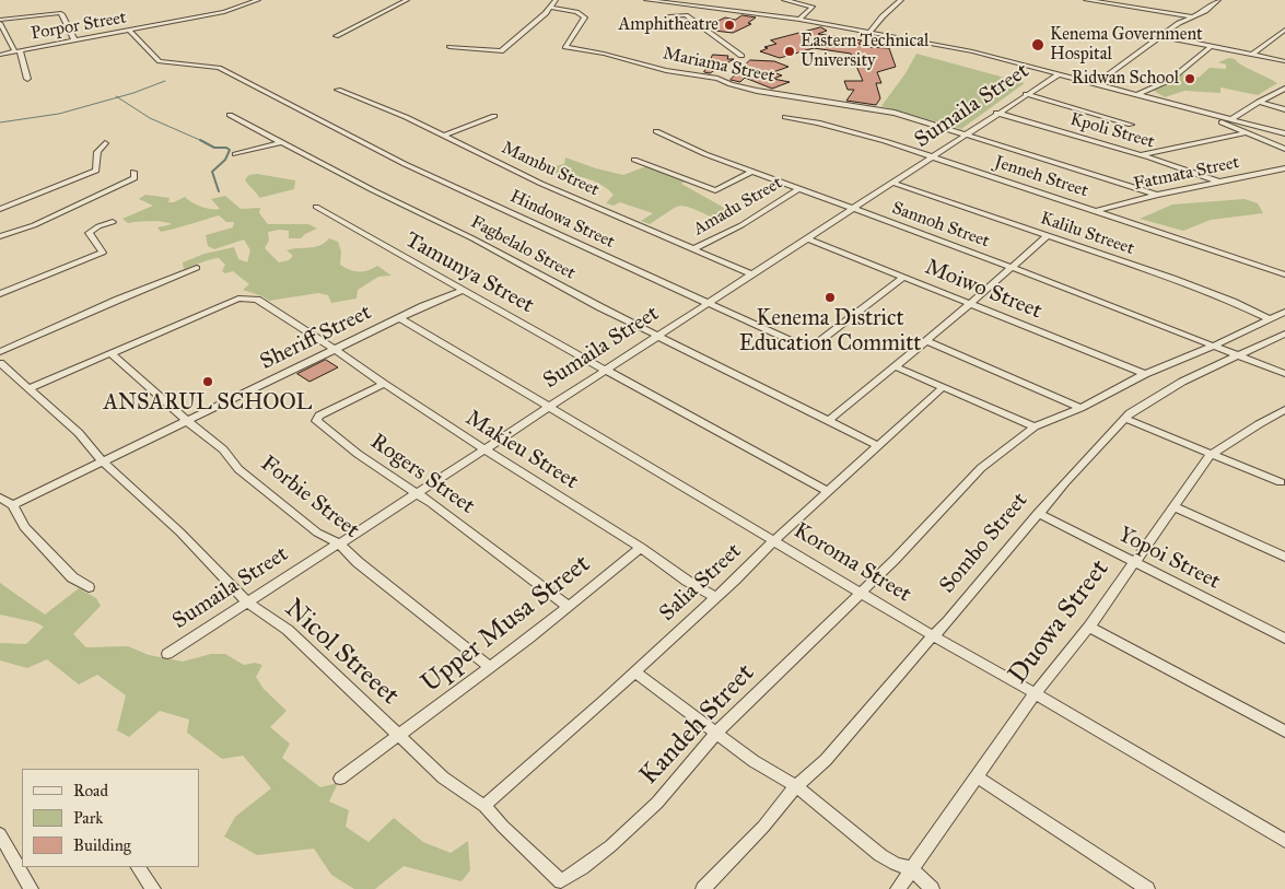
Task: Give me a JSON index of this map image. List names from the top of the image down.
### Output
{
  "streets": {
    "street": [
      "Porpor Street",
      "Mariama Street",
      "Sumaila Street",
      "Kpoli Street",
      "Mambu Street",
      "Fatmata Street",
      "Jenneh Street",
      "Amadu Street",
      "Hindowa Street",
      "Sannoh Street",
      "Kalilu Streeet",
      "Fagbelalo Street",
      "Tamunya Street",
      "Moiwo Street",
      "Sheriff Street",
      "Makieu Street",
      "Rogers Street",
      "Forbie Street",
      "Sombo Street",
      "Yopoi Street",
      "Koroma Street",
      "Salia Street",
      "Duowa Street",
      "Upper Musa Street",
      "Nicol Streeet",
      "Kandeh Street"
    ]
  },
  "crossings": [
    ["Porpor Street", "Hindowa Street"],
    ["Mariama Street", "Sumaila Street"],
    ["Mariama Street", "Fatmata Street"],
    ["Sumaila Street", "Kpoli Street"],
    ["Sumaila Street", "Mambu Street"],
    ["Sumaila Street", "Jenneh Street"],
    ["Sumaila Street", "Hindowa Street"],
    ["Sumaila Street", "Sannoh Street"],
    ["Sumaila Street", "Kalilu Streeet"],
    ["Sumaila Street", "Fagbelalo Street"],
    ["Sumaila Street", "Tamunya Street"],
    ["Sumaila Street", "Moiwo Street"],
    ["Sumaila Street", "Makieu Street"],
    ["Sumaila Street", "Rogers Street"],
    ["Sumaila Street", "Forbie Street"],
    ["Sumaila Street", "Koroma Street"],
    ["Sumaila Street", "Nicol Streeet"],
    ["Kpoli Street", "Fatmata Street"],
    ["Mambu Street", "Amadu Street"],
    ["Fatmata Street", "Jenneh Street"],
    ["Amadu Street", "Sannoh Street"],
    ["Hindowa Street", "Moiwo Street"],
    ["Sannoh Street", "Sombo Street"],
    ["Sannoh Street", "Kandeh Street"],
    ["Kalilu Streeet", "Kandeh Street"],
    ["Fagbelalo Street", "Salia Street"],
    ["Tamunya Street", "Sheriff Street"],
    ["Tamunya Street", "Salia Street"],
    ["Moiwo Street", "Kandeh Street"],
    ["Sheriff Street", "Makieu Street"],
    ["Sheriff Street", "Forbie Street"],
    ["Sheriff Street", "Koroma Street"],
    ["Sheriff Street", "Nicol Streeet"],
    ["Makieu Street", "Rogers Street"],
    ["Makieu Street", "Forbie Street"],
    ["Makieu Street", "Salia Street"],
    ["Makieu Street", "Upper Musa Street"],
    ["Makieu Street", "Nicol Streeet"],
    ["Rogers Street", "Upper Musa Street"],
    ["Forbie Street", "Upper Musa Street"],
    ["Sombo Street", "Yopoi Street"],
    ["Sombo Street", "Koroma Street"],
    ["Yopoi Street", "Duowa Street"],
    ["Koroma Street", "Salia Street"],
    ["Koroma Street", "Duowa Street"],
    ["Koroma Street", "Kandeh Street"],
    ["Salia Street", "Nicol Streeet"],
    ["Upper Musa Street", "Nicol Streeet"],
    ["Nicol Streeet", "Kandeh Street"]
  ],
  "places": [
    "Amphitheatre",
    "Kenema Government Hospital",
    "Eastern Technical University",
    "Ridwan School",
    "Kenema District Education Committ",
    "ANSARUL SCHOOL"
  ],
  "legend": ["Road", "Park", "Building"]
}
